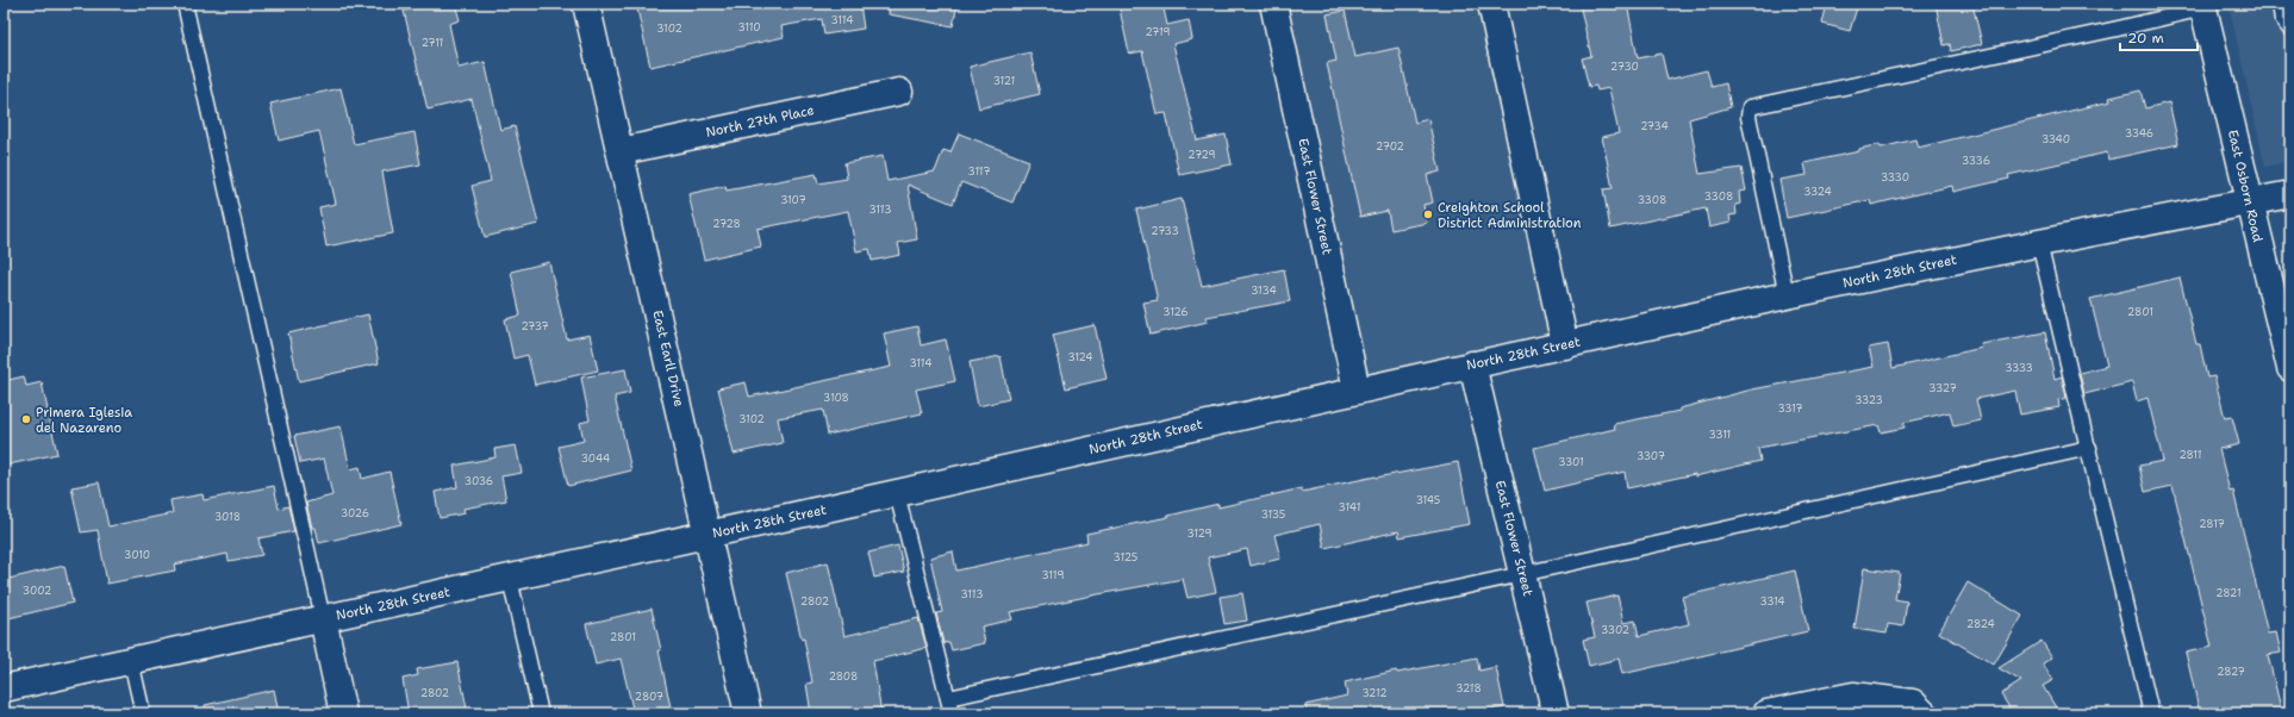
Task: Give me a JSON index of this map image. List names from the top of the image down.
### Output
{
  "streets": {
    "street": [
      "North 27th Place",
      "East Osborn Road",
      "East Flower Street",
      "North 28th Street",
      "East Earll Drive"
    ]
  },
  "crossings": [
    ["North 27th Place", "East Earll Drive"],
    ["East Osborn Road", "North 28th Street"],
    ["East Flower Street", "North 28th Street"],
    ["North 28th Street", "East Earll Drive"]
  ],
  "places": ["Creighton School District Administration", "Primera Iglesia del Nazareno"],
  "house_numbers": [
    "3114",
    "3110",
    "3102",
    "2719",
    "2711",
    "2730",
    "3121",
    "2734",
    "3346",
    "3340",
    "2702",
    "2729",
    "3336",
    "3117",
    "3330",
    "3324",
    "3308",
    "3107",
    "3308",
    "3113",
    "2728",
    "2733",
    "3134",
    "3126",
    "2801",
    "2737",
    "3124",
    "3114",
    "3333",
    "3327",
    "3108",
    "3323",
    "3317",
    "3102",
    "3311",
    "2811",
    "3307",
    "3044",
    "3301",
    "3036",
    "3145",
    "3141",
    "3026",
    "3135",
    "3018",
    "2817",
    "3129",
    "3010",
    "3125",
    "3119",
    "3002",
    "2821",
    "3113",
    "2802",
    "3314",
    "2824",
    "3302",
    "2801",
    "2827",
    "2808",
    "3218",
    "2802",
    "3212",
    "2807"
  ],
  "scale_bar": "20 m"
}
